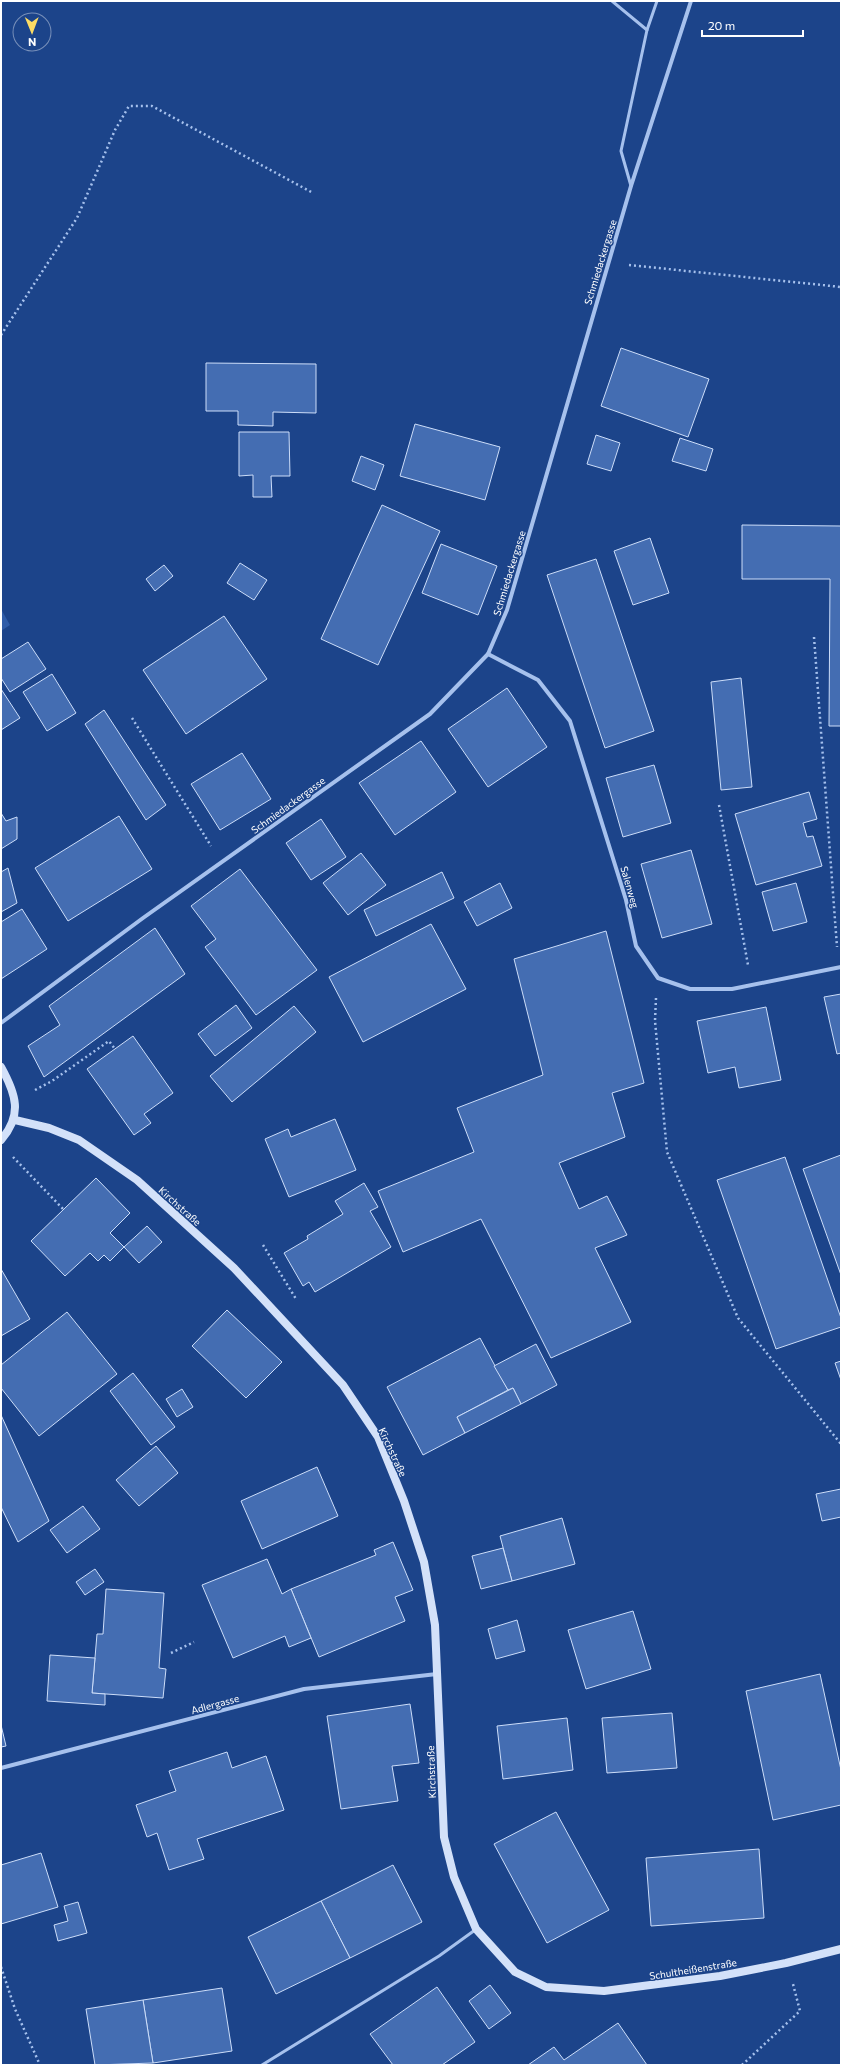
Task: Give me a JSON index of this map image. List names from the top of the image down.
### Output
{
  "streets": {
    "street": [
      "Schmiedackergasse",
      "Salenweg",
      "Kirchstraße",
      "Adlergasse",
      "Schultheißenstraße"
    ]
  },
  "crossings": [
    ["Schmiedackergasse", "Salenweg"],
    ["Kirchstraße", "Adlergasse"],
    ["Kirchstraße", "Schultheißenstraße"]
  ],
  "scale_bar": "20 m",
  "north": "bottom"
}
